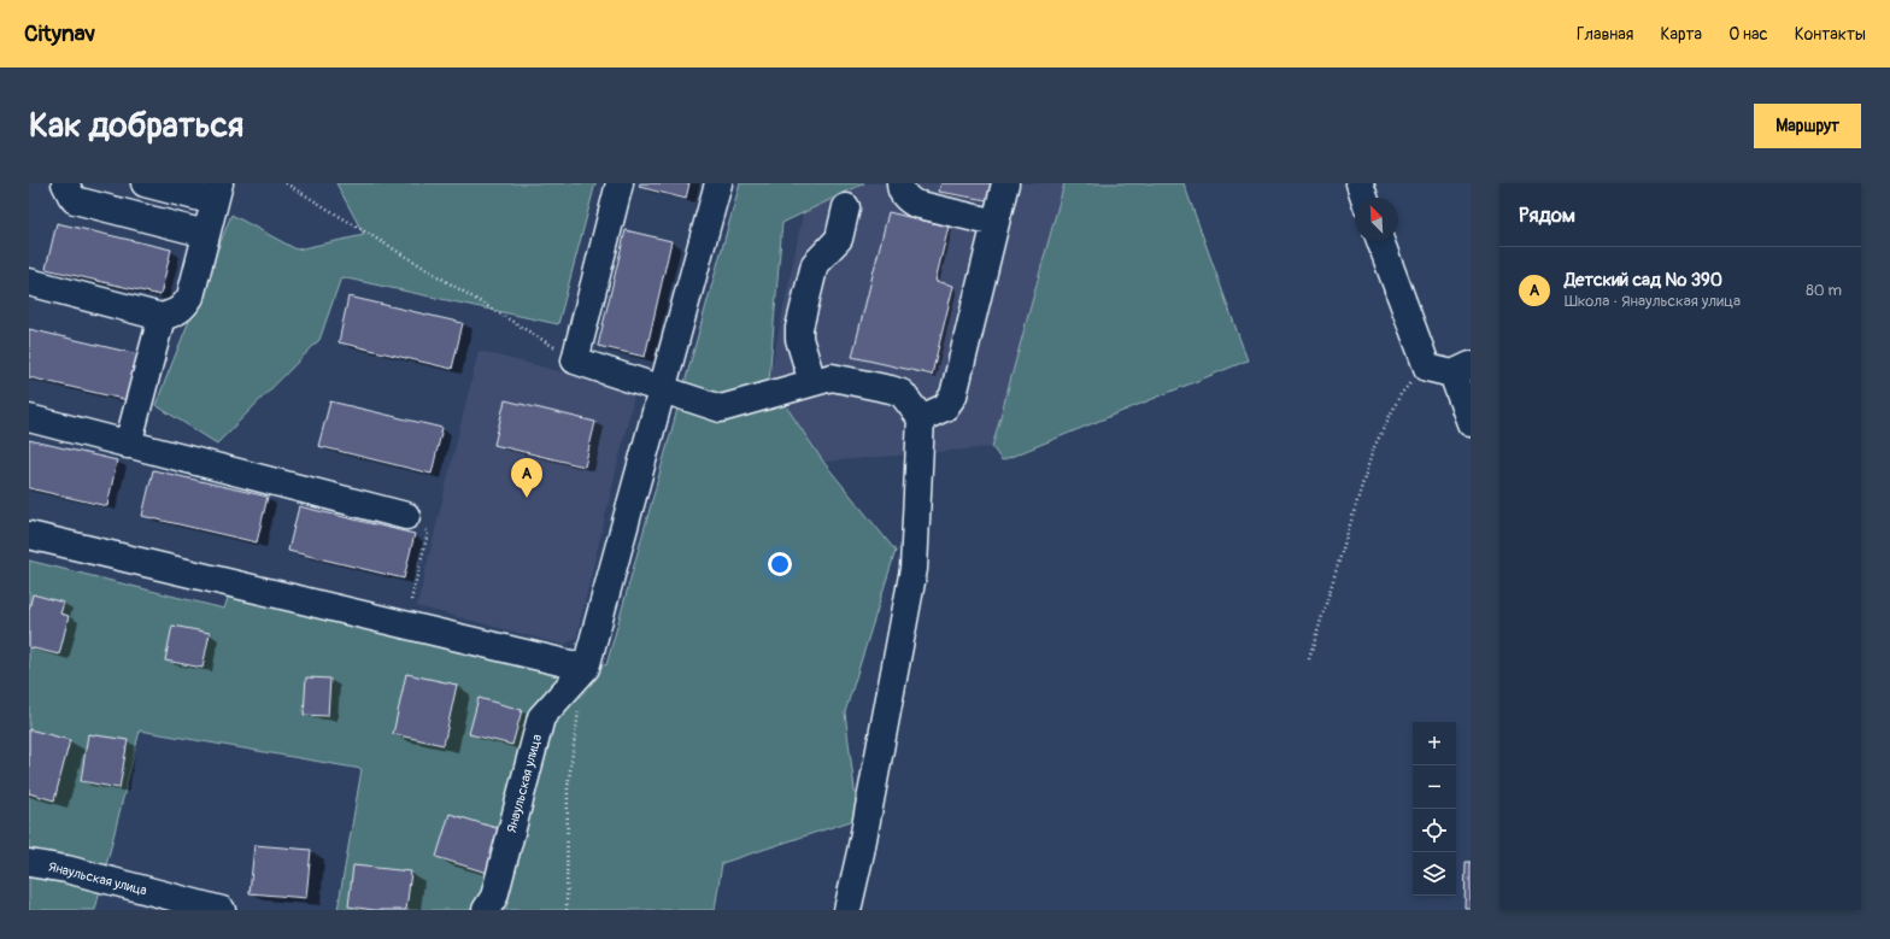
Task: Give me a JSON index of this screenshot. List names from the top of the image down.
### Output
{
  "streets": {
    "street": ["Янаульская улица"]
  },
  "north": "top left",
  "page": {
    "header": "Citynav",
    "nav": [
      "Главная",
      "Карта",
      "О нас",
      "Контакты"
    ],
    "buttons": "Маршрут",
    "title": "Как добраться",
    "heading": "Рядом",
    "list": [
      {
        "mark": "A",
        "name": "Детский сад № 390",
        "note": "Школа · Янаульская улица",
        "value": "80 m"
      }
    ],
    "pins": "A",
    "map_buttons": ["+", "−"]
  }
}
